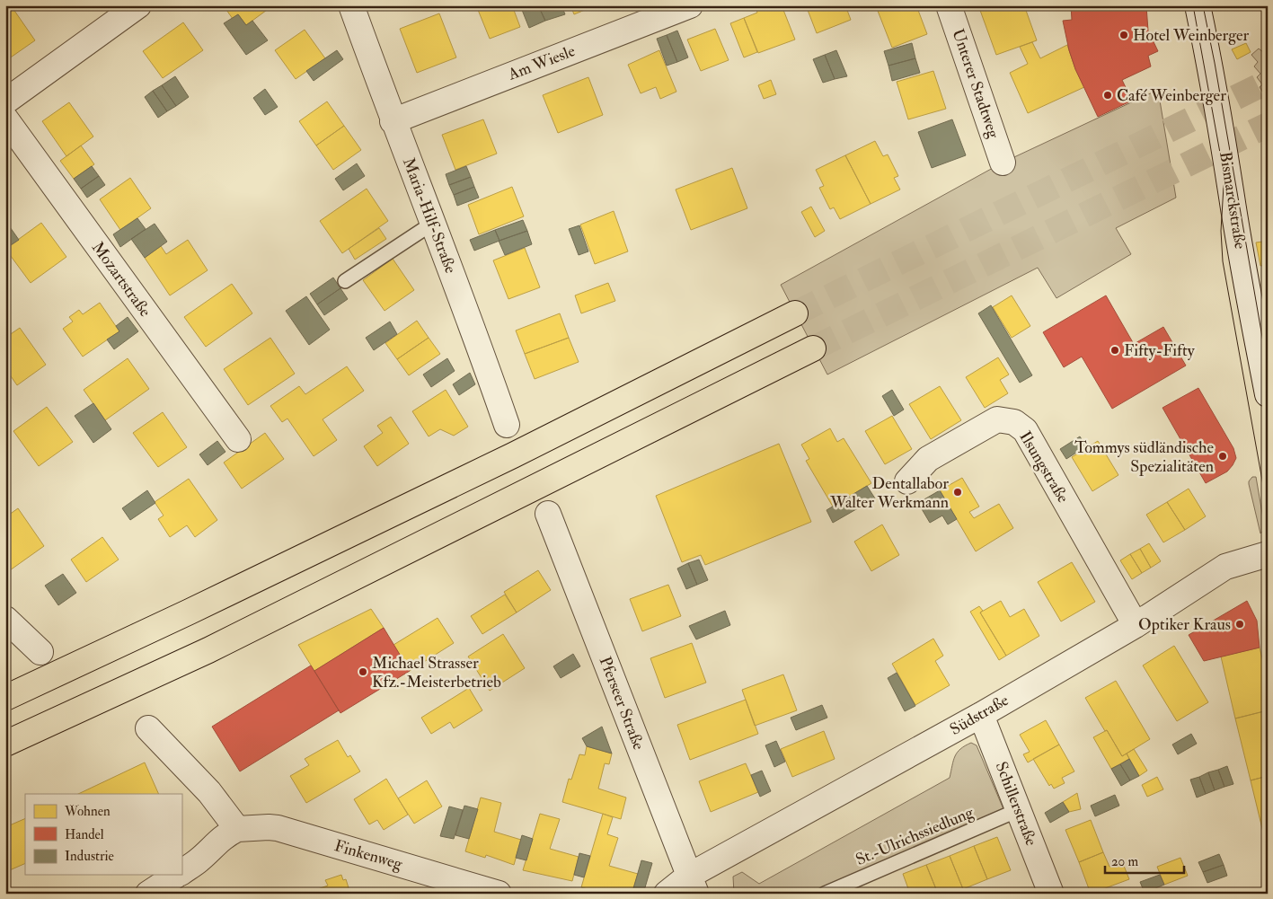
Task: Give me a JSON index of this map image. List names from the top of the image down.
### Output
{
  "streets": {
    "street": [
      "Am Wiesle",
      "Unterer Stadtweg",
      "Bismarckstraße",
      "Maria-Hilf-Straße",
      "Mozartstraße",
      "Ilsungstraße",
      "Pferseer Straße",
      "Südstraße",
      "Schillerstraße",
      "Finkenweg"
    ],
    "lane": ["St.-Ulrichssiedlung"]
  },
  "crossings": [
    ["Am Wiesle", "Maria-Hilf-Straße"],
    ["Ilsungstraße", "Südstraße"],
    ["Pferseer Straße", "Südstraße"],
    ["Südstraße", "Schillerstraße"],
    ["Schillerstraße", "St.-Ulrichssiedlung"]
  ],
  "places": [
    "Hotel Weinberger",
    "Café Weinberger",
    "Fifty-Fifty",
    "Tommys südländische Spezialitäten",
    "Dentallabor Walter Werkmann",
    "Optiker Kraus",
    "Michael Strasser Kfz.-Meisterbetrieb"
  ],
  "legend": ["Wohnen", "Handel", "Industrie"],
  "scale_bar": "20 m"
}
